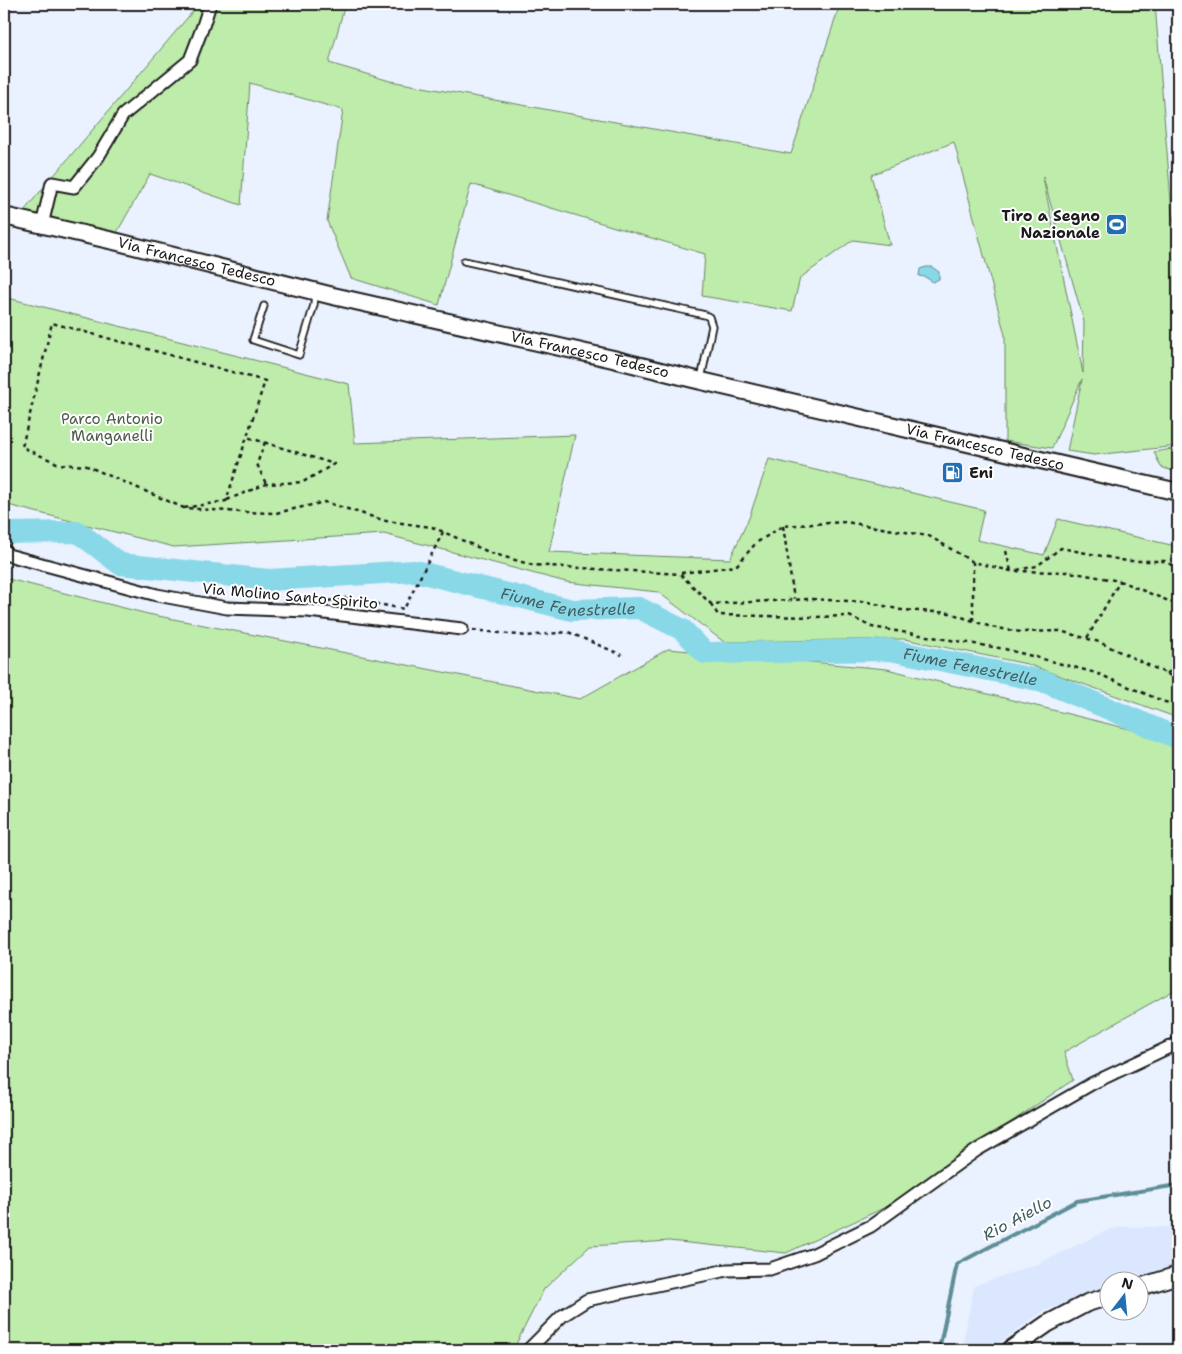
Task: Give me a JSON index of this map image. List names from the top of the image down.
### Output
{
  "streets": {
    "street": ["Via Francesco Tedesco", "Via Molino Santo Spirito"]
  },
  "water": ["Fiume Fenestrelle", "Rio Aiello"],
  "parks": ["Parco Antonio Manganelli"],
  "places": {
    "sports": ["Tiro a Segno Nazionale"],
    "fuel station": ["Eni"]
  },
  "north": "top"
}
